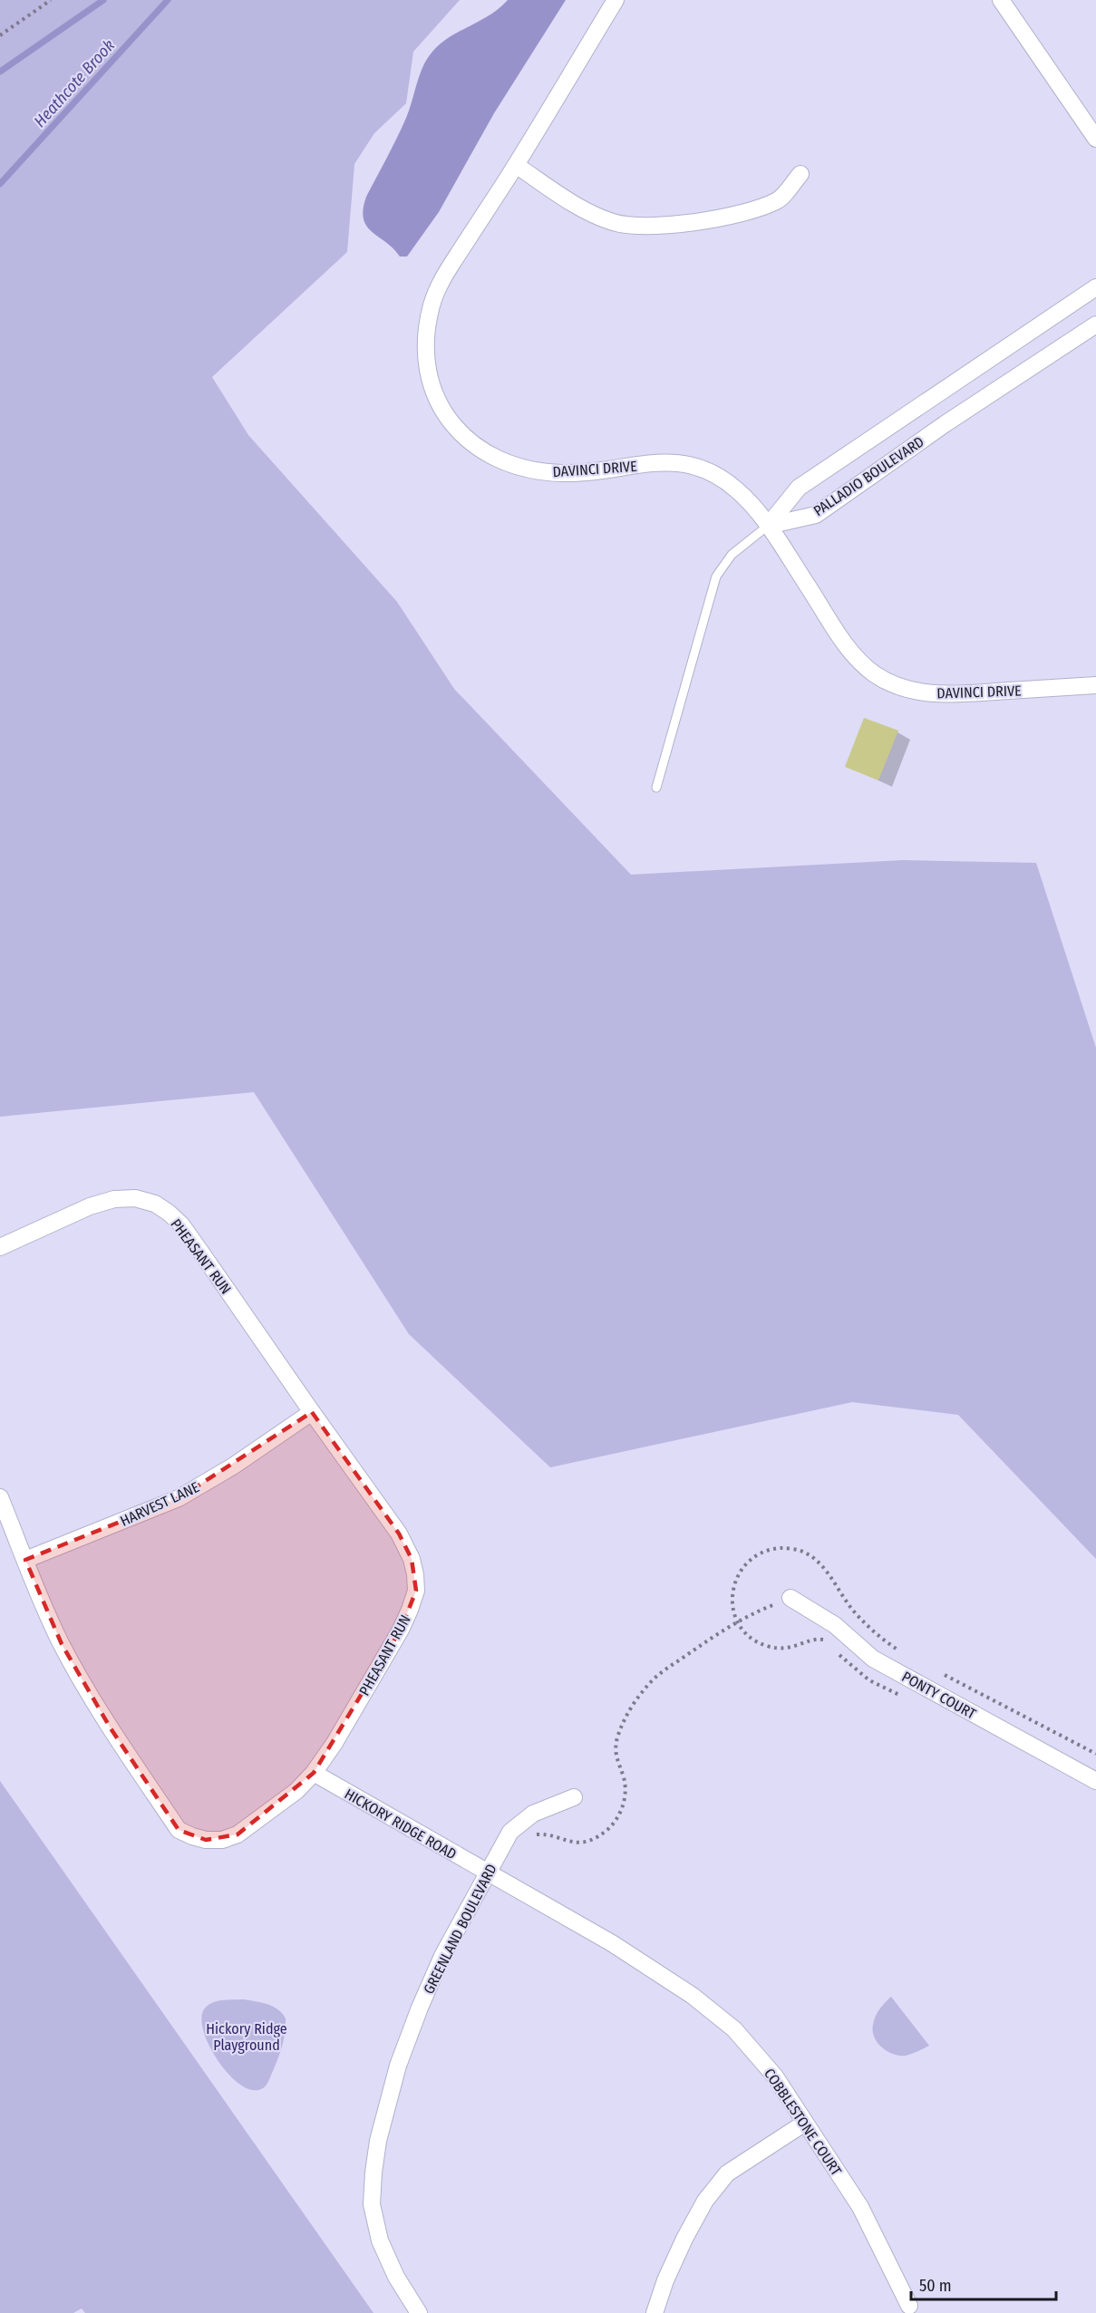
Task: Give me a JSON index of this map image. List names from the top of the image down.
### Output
{
  "streets": {
    "street": [
      "DAVINCI DRIVE",
      "PALLADIO BOULEVARD",
      "PHEASANT RUN",
      "HARVEST LANE",
      "PONTY COURT",
      "HICKORY RIDGE ROAD",
      "GREENLAND BOULEVARD",
      "COBBLESTONE COURT"
    ]
  },
  "crossings": [
    ["DAVINCI DRIVE", "PALLADIO BOULEVARD"],
    ["PHEASANT RUN", "HARVEST LANE"],
    ["PHEASANT RUN", "HICKORY RIDGE ROAD"],
    ["HICKORY RIDGE ROAD", "GREENLAND BOULEVARD"],
    ["HICKORY RIDGE ROAD", "COBBLESTONE COURT"],
    ["GREENLAND BOULEVARD", "COBBLESTONE COURT"]
  ],
  "water": ["Heathcote Brook"],
  "parks": ["Hickory Ridge Playground"],
  "scale_bar": "50 m"
}
